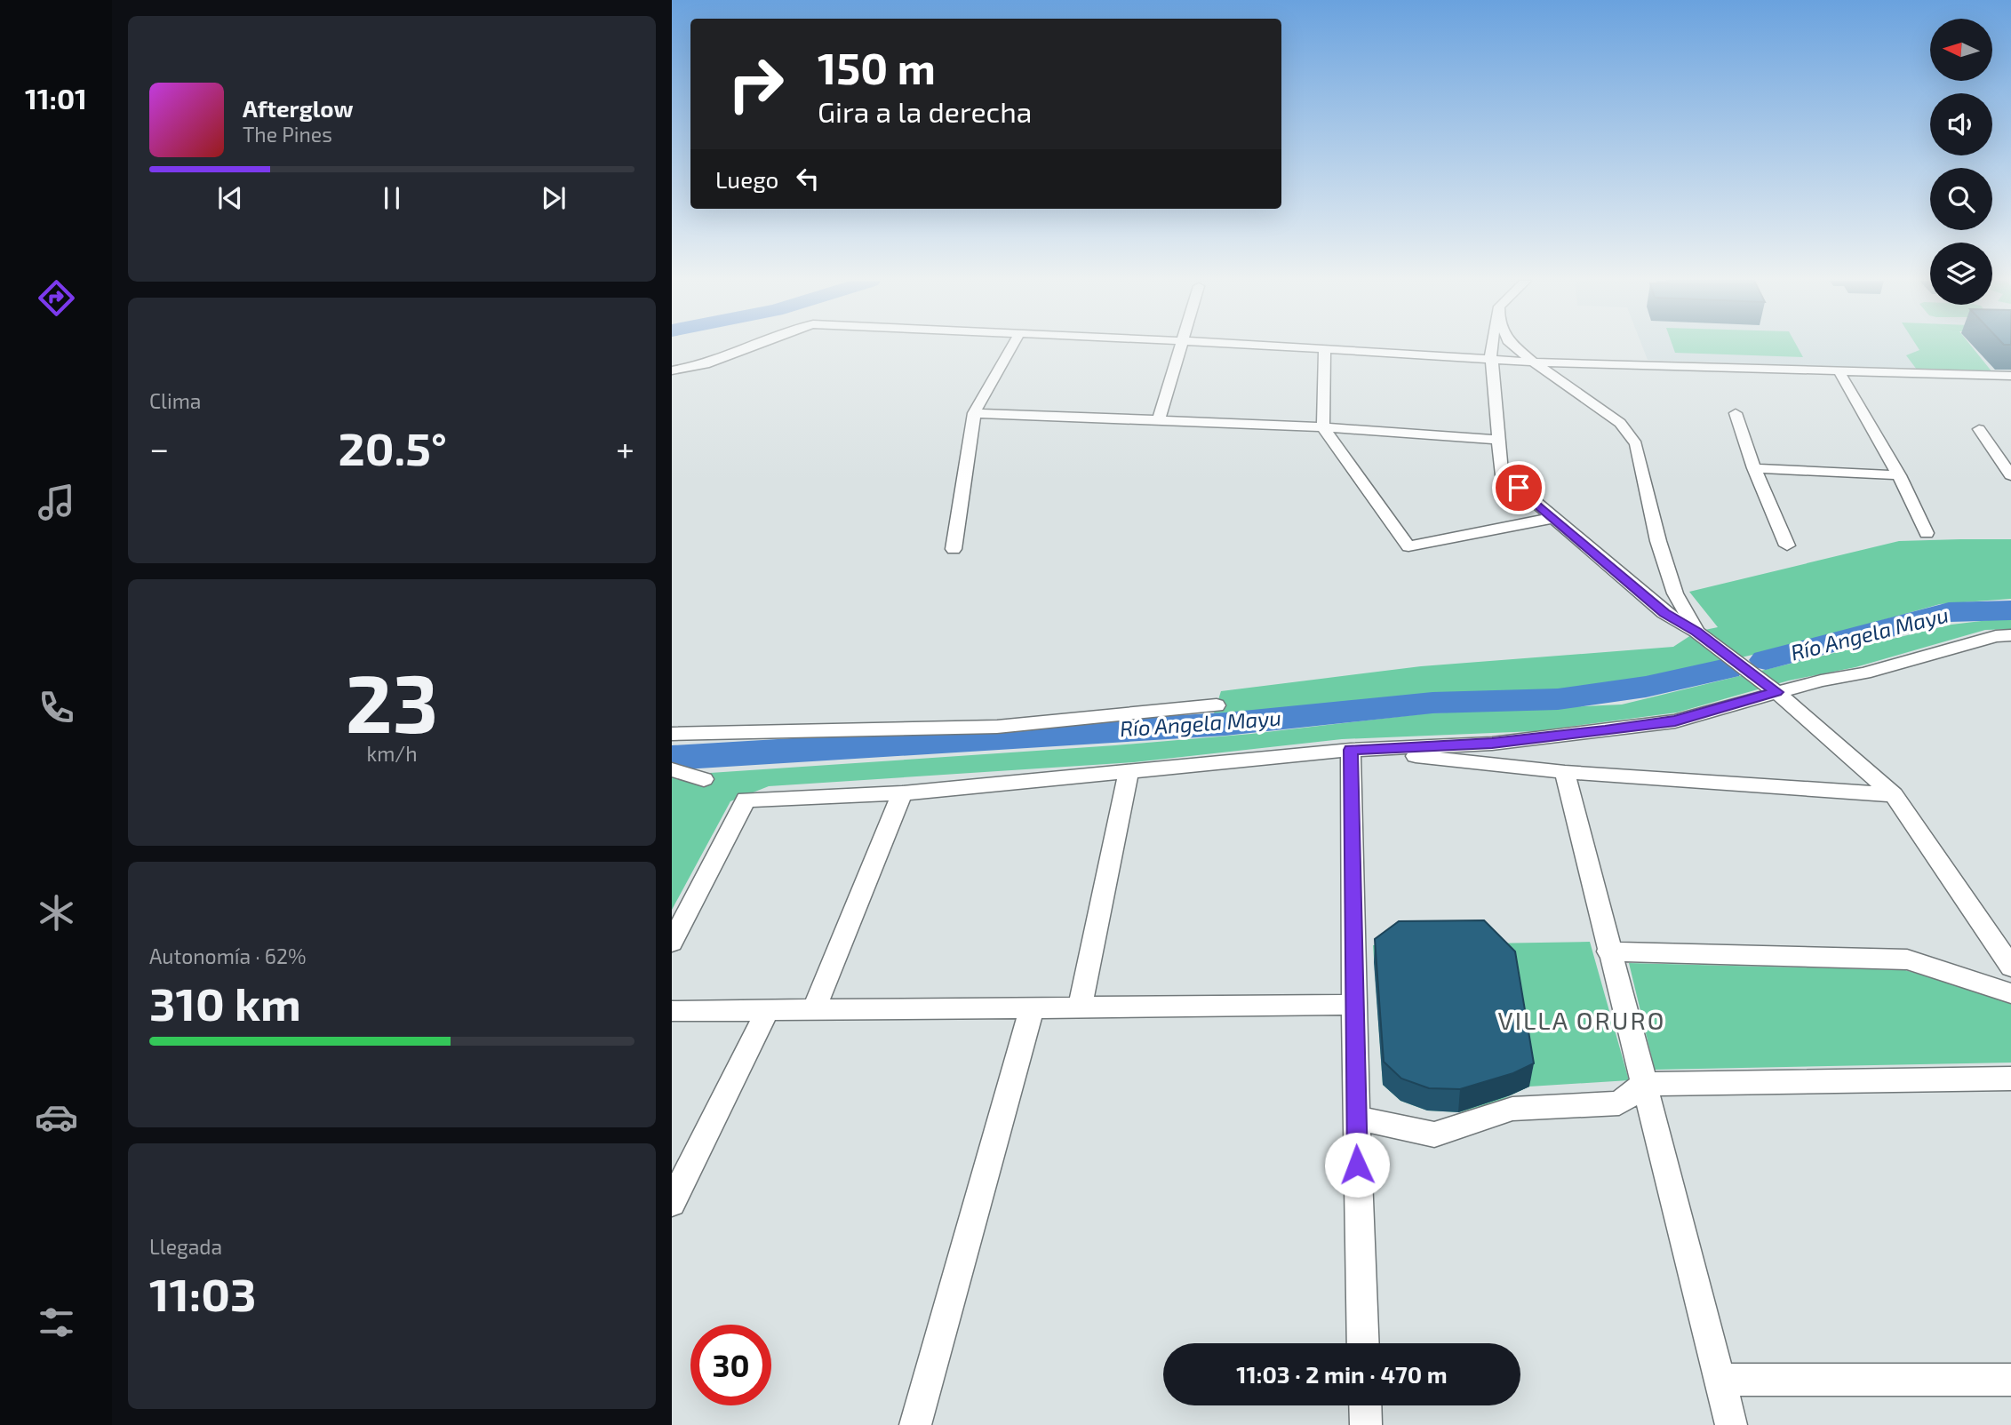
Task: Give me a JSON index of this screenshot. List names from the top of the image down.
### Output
{
  "districts": ["VILLA ORURO"],
  "water": ["Río Angela Mayu"],
  "north": "left",
  "page": {
    "tabs": "11:01",
    "turn": ["150 m", "Gira a la derecha"],
    "song": ["Afterglow", "The Pines"],
    "then": "Luego",
    "tile": [
      "Clima",
      ["23", "km/h"],
      ["Autonomía · 62%", "310 km"],
      ["Llegada", "11:03"]
    ],
    "heat": ["−", "20.5°", "+"],
    "limit": "30",
    "trip": "11:03 · 2 min · 470 m"
  }
}
